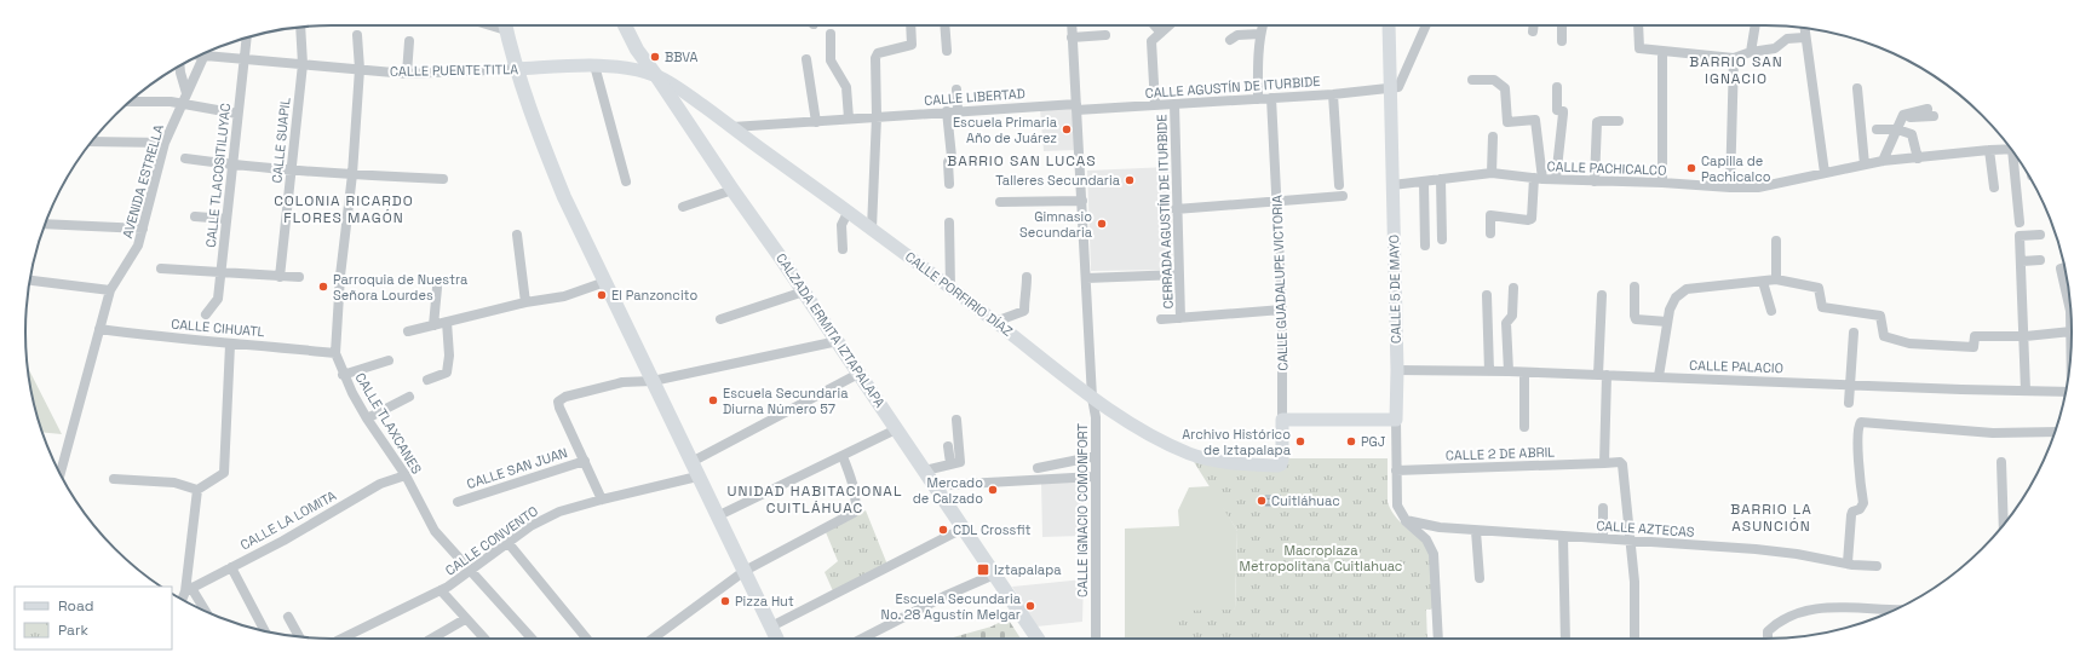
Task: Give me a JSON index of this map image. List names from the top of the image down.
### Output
{
  "streets": {
    "main road": ["CALZADA ERMITA IZTAPALAPA"],
    "street": [
      "CALLE PUENTE TITLA",
      "CALLE AGUSTÍN DE ITURBIDE",
      "CALLE LIBERTAD",
      "CALLE SUAPIL",
      "CALLE PACHICALCO",
      "CALLE TLACOSITILUYAC",
      "AVENIDA ESTRELLA",
      "CERRADA AGUSTÍN DE ITURBIDE",
      "CALLE GUADALUPE VICTORIA",
      "CALLE 5 DE MAYO",
      "CALLE PORFIRIO DÍAZ",
      "CALLE CIHUATL",
      "CALLE PALACIO",
      "CALLE TLAXCANES",
      "CALLE 2 DE ABRIL",
      "CALLE SAN JUAN",
      "CALLE IGNACIO COMONFORT",
      "CALLE LA LOMITA",
      "CALLE AZTECAS",
      "CALLE CONVENTO"
    ]
  },
  "crossings": [
    ["CALLE PUENTE TITLA", "CALLE SUAPIL"],
    ["CALLE PUENTE TITLA", "CALLE TLACOSITILUYAC"],
    ["CALLE PUENTE TITLA", "AVENIDA ESTRELLA"],
    ["CALLE PUENTE TITLA", "CALLE PORFIRIO DÍAZ"],
    ["CALLE PUENTE TITLA", "CALZADA ERMITA IZTAPALAPA"],
    ["CALLE PUENTE TITLA", "CALLE TLAXCANES"],
    ["CALLE AGUSTÍN DE ITURBIDE", "CALLE LIBERTAD"],
    ["CALLE AGUSTÍN DE ITURBIDE", "CERRADA AGUSTÍN DE ITURBIDE"],
    ["CALLE AGUSTÍN DE ITURBIDE", "CALLE GUADALUPE VICTORIA"],
    ["CALLE AGUSTÍN DE ITURBIDE", "CALLE 5 DE MAYO"],
    ["CALLE AGUSTÍN DE ITURBIDE", "CALLE IGNACIO COMONFORT"],
    ["CALLE LIBERTAD", "CALLE PORFIRIO DÍAZ"],
    ["CALLE LIBERTAD", "CALLE IGNACIO COMONFORT"],
    ["CALLE PACHICALCO", "CALLE 5 DE MAYO"],
    ["AVENIDA ESTRELLA", "CALLE CIHUATL"],
    ["CALLE GUADALUPE VICTORIA", "CALLE PORFIRIO DÍAZ"],
    ["CALLE 5 DE MAYO", "CALLE PALACIO"],
    ["CALLE 5 DE MAYO", "CALLE 2 DE ABRIL"],
    ["CALLE 5 DE MAYO", "CALLE AZTECAS"],
    ["CALLE PORFIRIO DÍAZ", "CALZADA ERMITA IZTAPALAPA"],
    ["CALLE PORFIRIO DÍAZ", "CALLE IGNACIO COMONFORT"],
    ["CALLE CIHUATL", "CALLE TLAXCANES"],
    ["CALLE TLAXCANES", "CALLE LA LOMITA"],
    ["CALLE TLAXCANES", "CALLE CONVENTO"],
    ["CALLE 2 DE ABRIL", "CALLE AZTECAS"],
    ["CALLE SAN JUAN", "CALLE CONVENTO"]
  ],
  "districts": [
    "BARRIO SAN IGNACIO",
    "BARRIO SAN LUCAS",
    "COLONIA RICARDO FLORES MAGÓN",
    "UNIDAD HABITACIONAL CUITLÁHUAC",
    "BARRIO LA ASUNCIÓN"
  ],
  "parks": ["Macroplaza Metropolitana Cuitlahuac"],
  "places": {
    "other": [
      "BBVA",
      "Escuela Primaria Año de Juárez",
      "Capilla de Pachicalco",
      "Talleres Secundaria",
      "Gimnasio Secundaria",
      "Parroquia de Nuestra Señora Lourdes",
      "El Panzoncito",
      "Escuela Secundaria Diurna Número 57",
      "Archivo Histórico de Iztapalapa",
      "PGJ",
      "Mercado de Calzado",
      "Cuitláhuac",
      "CDL Crossfit",
      "Pizza Hut",
      "Escuela Secundaria No. 28 Agustín Melgar"
    ],
    "transit": ["Iztapalapa"]
  },
  "legend": ["Road", "Park"]
}
